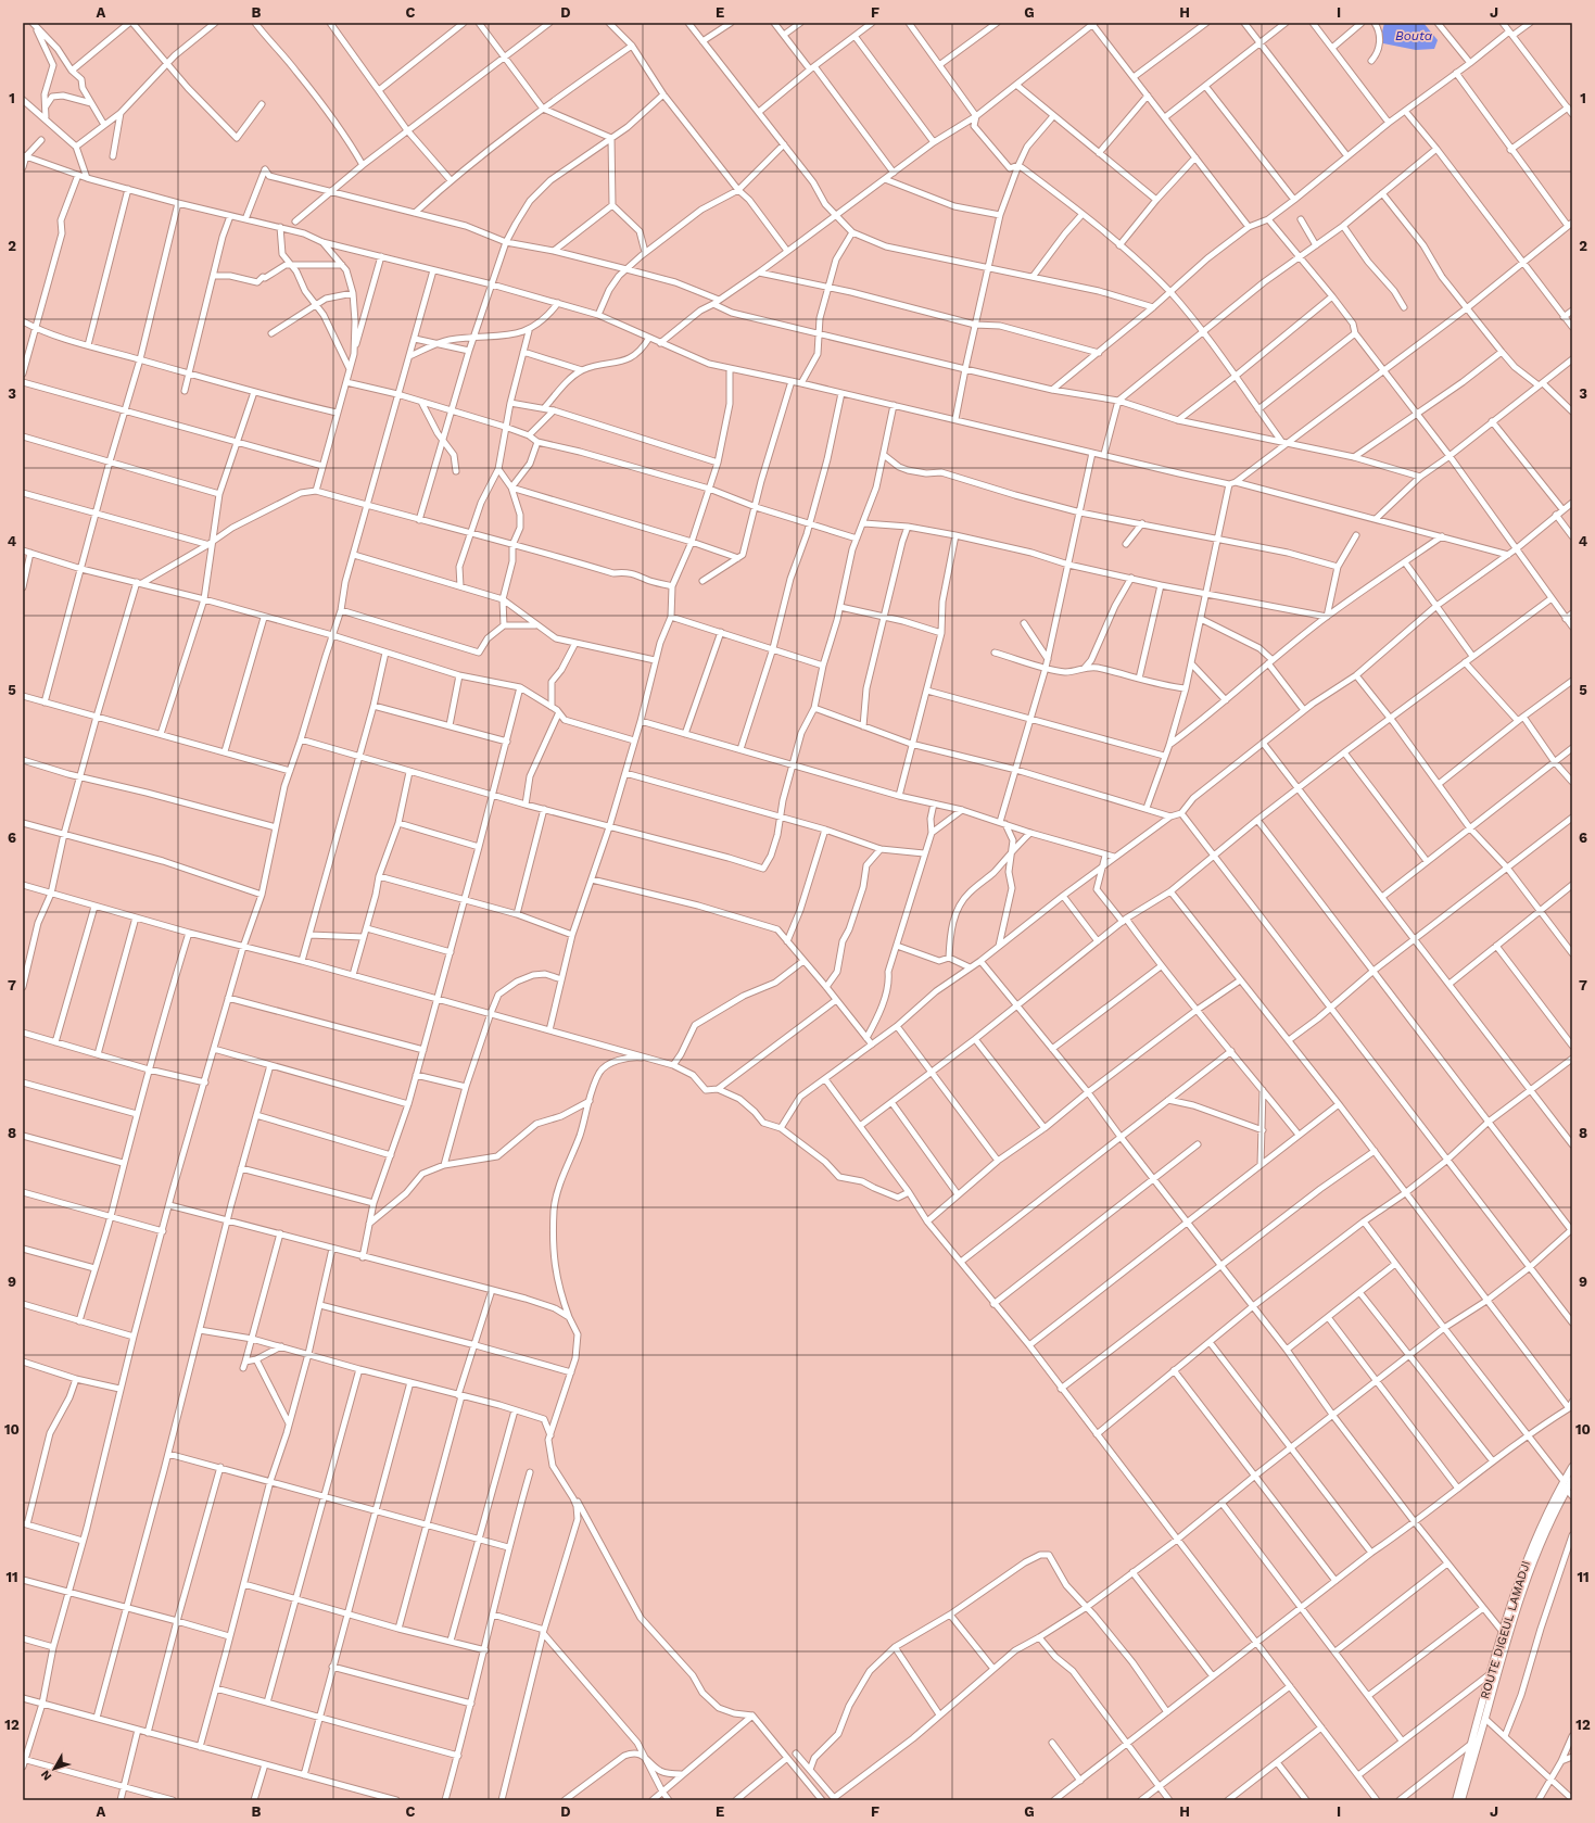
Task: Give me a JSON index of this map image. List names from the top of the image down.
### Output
{
  "streets": {
    "main road": ["ROUTE DIGEUL LAMADJI"]
  },
  "water": ["Bouta"],
  "north": "bottom left",
  "grid": {
    "columns": [
      "A",
      "B",
      "C",
      "D",
      "E",
      "F",
      "G",
      "H",
      "I",
      "J"
    ],
    "rows": [
      "1",
      "2",
      "3",
      "4",
      "5",
      "6",
      "7",
      "8",
      "9",
      "10",
      "11",
      "12"
    ]
  }
}
